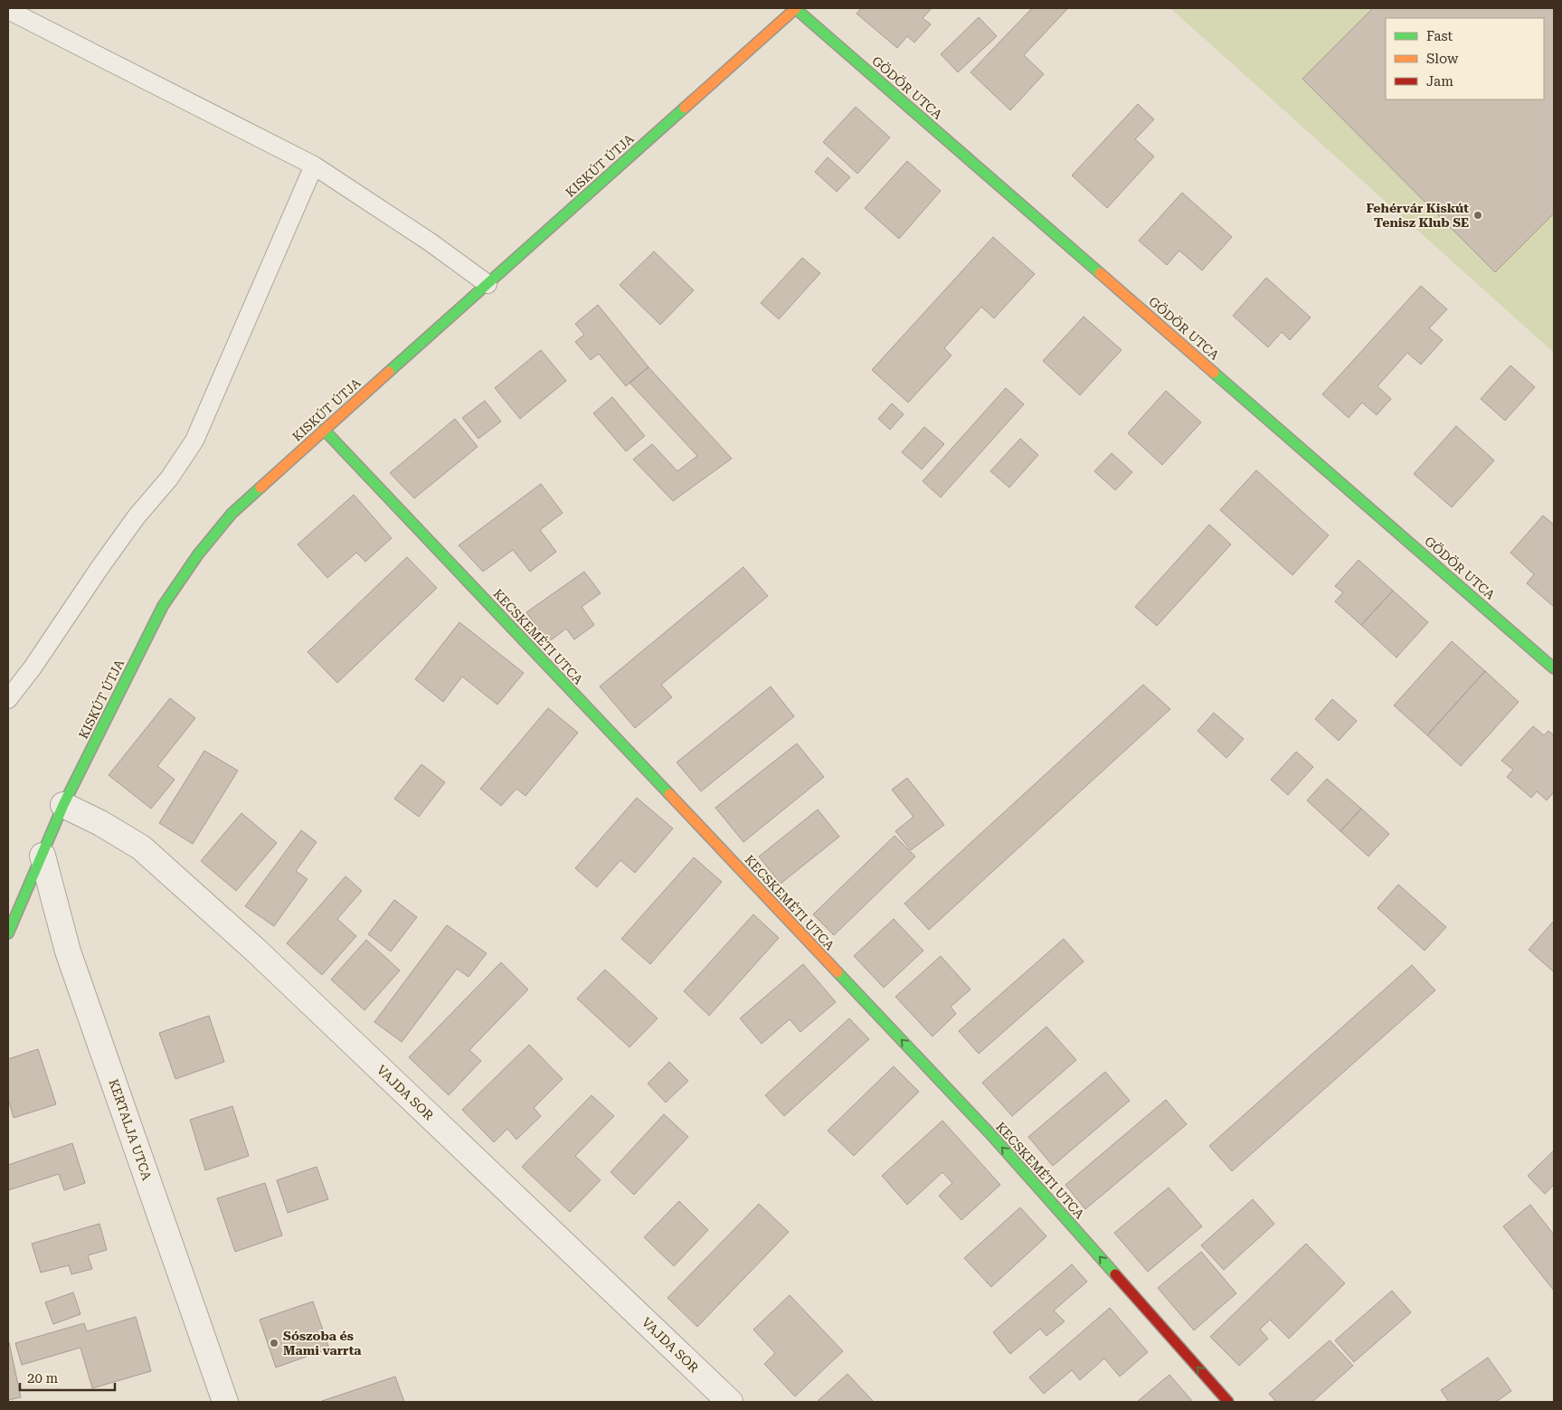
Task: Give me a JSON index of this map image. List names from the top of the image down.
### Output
{
  "streets": {
    "street": [
      "GÖDÖR UTCA",
      "KISKÚT ÚTJA",
      "KECSKEMÉTI UTCA",
      "VAJDA SOR",
      "KERTALJA UTCA"
    ]
  },
  "crossings": [
    ["GÖDÖR UTCA", "KISKÚT ÚTJA"],
    ["KISKÚT ÚTJA", "KECSKEMÉTI UTCA"],
    ["KISKÚT ÚTJA", "VAJDA SOR"],
    ["KISKÚT ÚTJA", "KERTALJA UTCA"]
  ],
  "one_way": ["KECSKEMÉTI UTCA"],
  "places": ["Fehérvár Kiskút Tenisz Klub SE", "Sószoba és Mami varrta"],
  "legend": ["Fast", "Slow", "Jam"],
  "scale_bar": "20 m"
}
